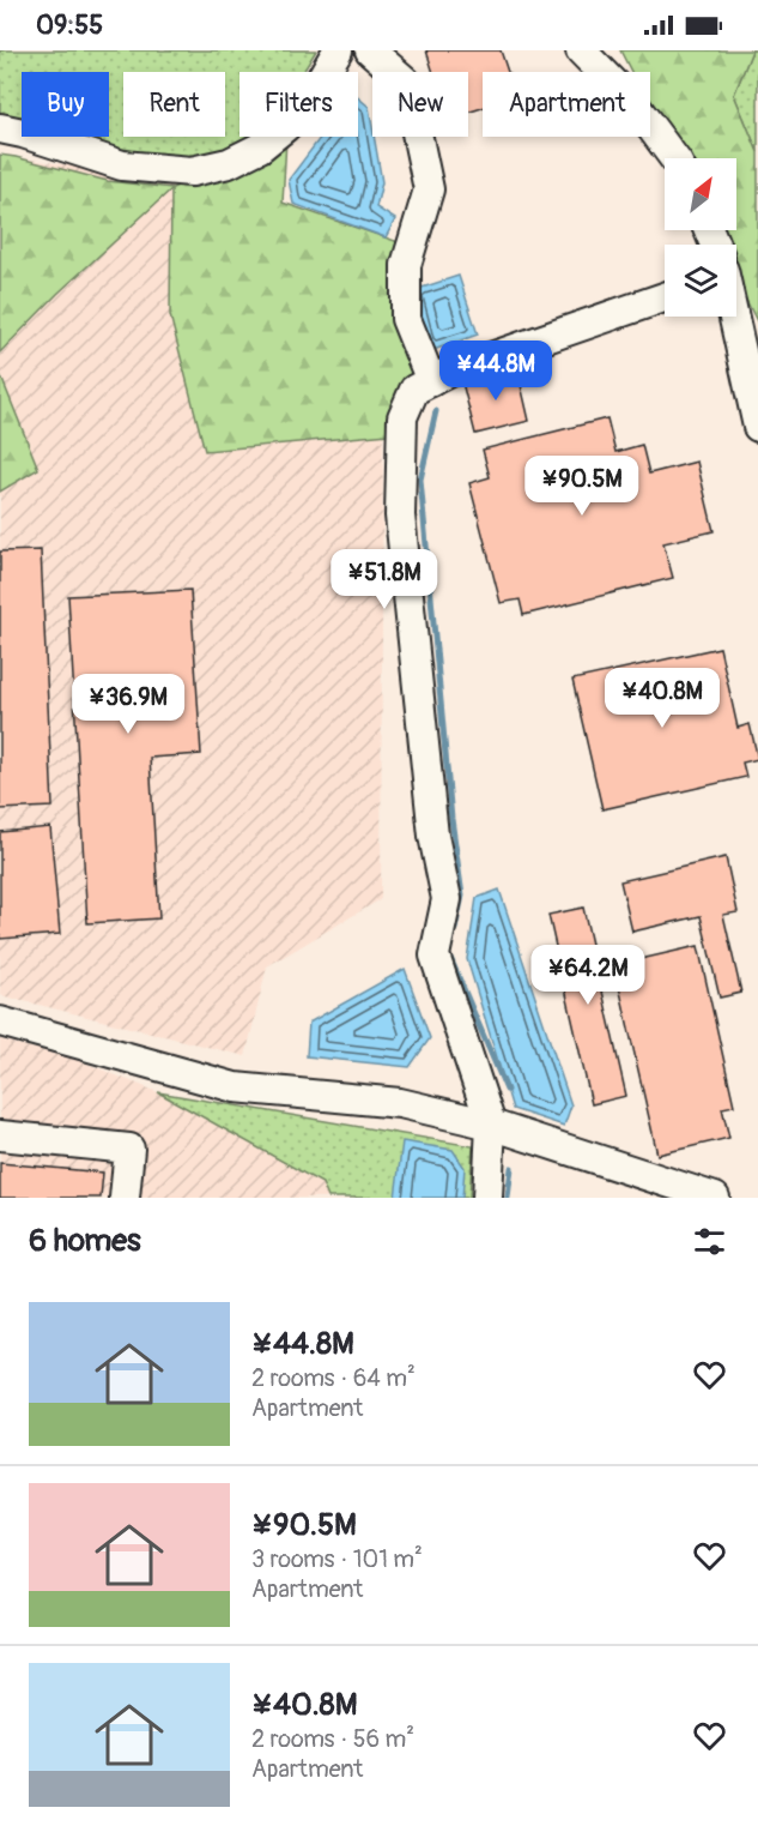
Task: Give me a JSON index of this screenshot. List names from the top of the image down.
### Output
{
  "north": "top right",
  "page": {
    "status": "09:55",
    "chip": [
      "Buy",
      "Rent",
      "Filters",
      "New",
      "Apartment"
    ],
    "price": [
      "¥44.8M",
      "¥90.5M",
      "¥51.8M",
      "¥40.8M",
      "¥36.9M",
      "¥64.2M"
    ],
    "heading": "6 homes",
    "list": [
      {
        "name": "¥44.8M",
        "note": "2 rooms · 64 m² · Apartment"
      },
      {
        "name": "¥90.5M",
        "note": "3 rooms · 101 m² · Apartment"
      },
      {
        "name": "¥40.8M",
        "note": "2 rooms · 56 m² · Apartment"
      }
    ]
  }
}
